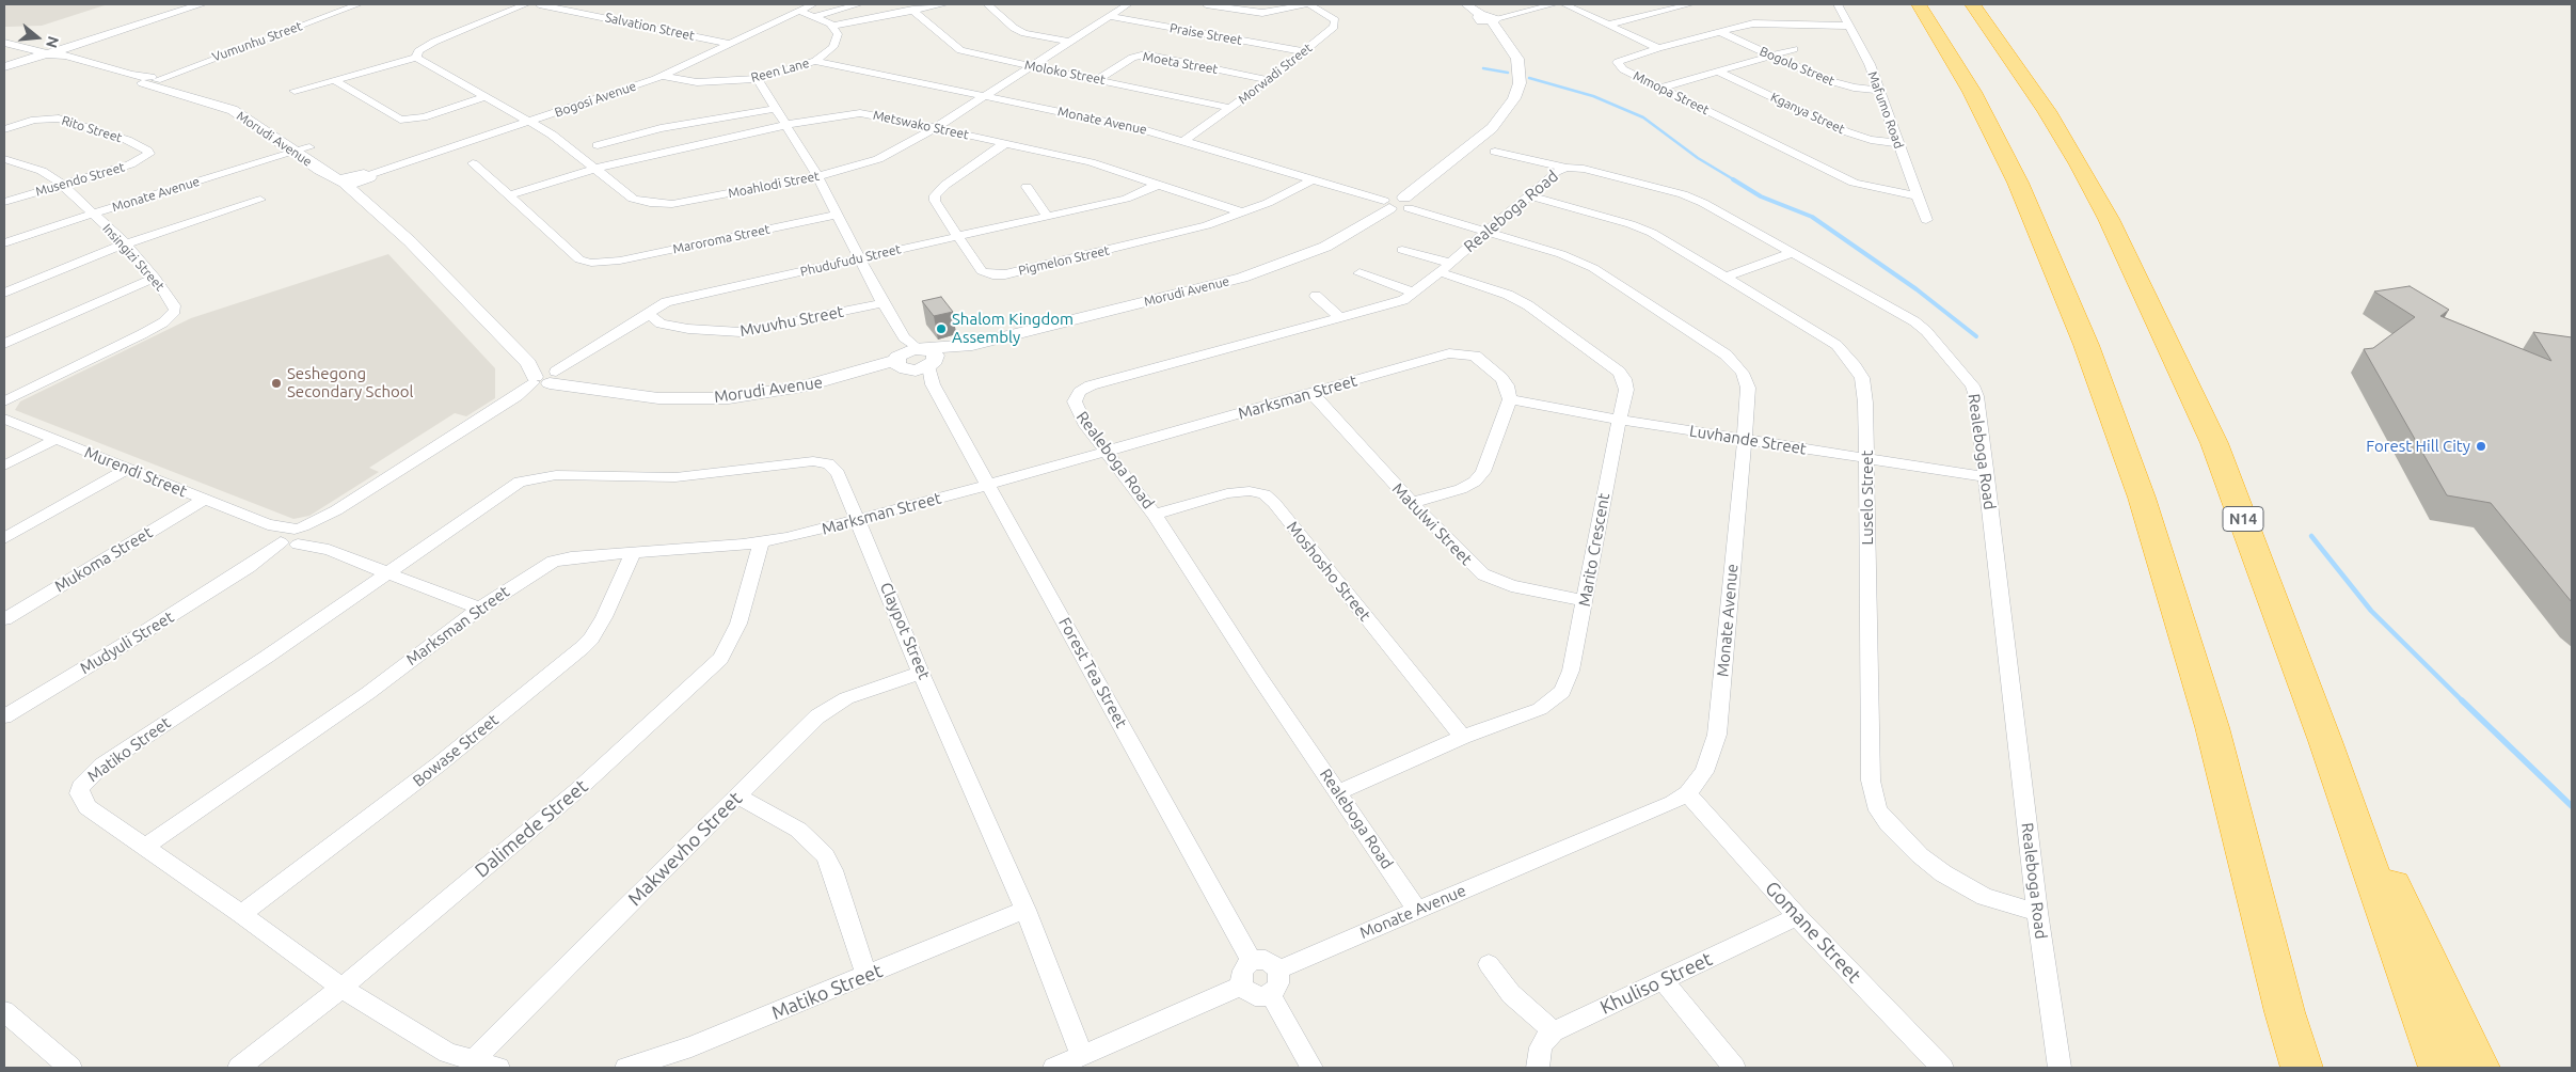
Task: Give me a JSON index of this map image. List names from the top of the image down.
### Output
{
  "streets": {
    "highway": ["N14"],
    "street": [
      "Salvation Street",
      "Praise Street",
      "Vumunhu Street",
      "Moeta Street",
      "Bogolo Street",
      "Reen Lane",
      "Moloko Street",
      "Morwadi Street",
      "Mmopa Street",
      "Bogosi Avenue",
      "Mafumo Road",
      "Kganya Street",
      "Monate Avenue",
      "Metswako Street",
      "Rito Street",
      "Morudi Avenue",
      "Musendo Street",
      "Moahlodi Street",
      "Realeboga Road",
      "Maroroma Street",
      "Insingizi Street",
      "Phudufudu Street",
      "Pigmelon Street",
      "Mvuvhu Street",
      "Marksman Street",
      "Luvhande Street",
      "Murendi Street",
      "Luselo Street",
      "Matulwi Street",
      "Marito Crescent",
      "Mukoma Street",
      "Moshosho Street",
      "Claypot Street",
      "Mudyuli Street",
      "Forest Tea Street",
      "Matiko Street",
      "Bowase Street",
      "Dalimede Street",
      "Makwevho Street",
      "Gomane Street",
      "Khuliso Street"
    ]
  },
  "crossings": [
    ["Salvation Street", "Bogosi Avenue"],
    ["Praise Street", "Morwadi Street"],
    ["Praise Street", "Moahlodi Street"],
    ["Vumunhu Street", "Morudi Avenue"],
    ["Moeta Street", "Moloko Street"],
    ["Moeta Street", "Morwadi Street"],
    ["Bogolo Street", "Mmopa Street"],
    ["Bogolo Street", "Mafumo Road"],
    ["Reen Lane", "Bogosi Avenue"],
    ["Reen Lane", "Monate Avenue"],
    ["Reen Lane", "Forest Tea Street"],
    ["Moloko Street", "Morwadi Street"],
    ["Moloko Street", "Moahlodi Street"],
    ["Morwadi Street", "Monate Avenue"],
    ["Mmopa Street", "Mafumo Road"],
    ["Bogosi Avenue", "Morudi Avenue"],
    ["Bogosi Avenue", "Moahlodi Street"],
    ["Mafumo Road", "Kganya Street"],
    ["Monate Avenue", "Morudi Avenue"],
    ["Monate Avenue", "Moahlodi Street"],
    ["Monate Avenue", "Realeboga Road"],
    ["Monate Avenue", "Insingizi Street"],
    ["Monate Avenue", "Pigmelon Street"],
    ["Monate Avenue", "Luvhande Street"],
    ["Monate Avenue", "Forest Tea Street"],
    ["Monate Avenue", "Gomane Street"],
    ["Metswako Street", "Moahlodi Street"],
    ["Metswako Street", "Phudufudu Street"],
    ["Metswako Street", "Pigmelon Street"],
    ["Metswako Street", "Forest Tea Street"],
    ["Rito Street", "Musendo Street"],
    ["Morudi Avenue", "Phudufudu Street"],
    ["Morudi Avenue", "Mudyuli Street"],
    ["Morudi Avenue", "Forest Tea Street"],
    ["Musendo Street", "Insingizi Street"],
    ["Moahlodi Street", "Forest Tea Street"],
    ["Realeboga Road", "Marksman Street"],
    ["Realeboga Road", "Luvhande Street"],
    ["Realeboga Road", "Luselo Street"],
    ["Realeboga Road", "Marito Crescent"],
    ["Realeboga Road", "Moshosho Street"],
    ["Maroroma Street", "Forest Tea Street"],
    ["Phudufudu Street", "Pigmelon Street"],
    ["Phudufudu Street", "Mvuvhu Street"],
    ["Phudufudu Street", "Mudyuli Street"],
    ["Phudufudu Street", "Forest Tea Street"],
    ["Mvuvhu Street", "Forest Tea Street"],
    ["Marksman Street", "Luvhande Street"],
    ["Marksman Street", "Matulwi Street"],
    ["Marksman Street", "Claypot Street"],
    ["Marksman Street", "Forest Tea Street"],
    ["Marksman Street", "Matiko Street"],
    ["Marksman Street", "Bowase Street"],
    ["Marksman Street", "Dalimede Street"],
    ["Luvhande Street", "Luselo Street"],
    ["Luvhande Street", "Marito Crescent"],
    ["Murendi Street", "Mukoma Street"],
    ["Murendi Street", "Mudyuli Street"],
    ["Matulwi Street", "Marito Crescent"],
    ["Marito Crescent", "Moshosho Street"],
    ["Claypot Street", "Matiko Street"],
    ["Claypot Street", "Makwevho Street"],
    ["Matiko Street", "Bowase Street"],
    ["Matiko Street", "Dalimede Street"],
    ["Matiko Street", "Makwevho Street"],
    ["Gomane Street", "Khuliso Street"]
  ],
  "places": ["Shalom Kingdom Assembly", "Seshegong Secondary School", "Forest Hill City"],
  "north": "right"
}
